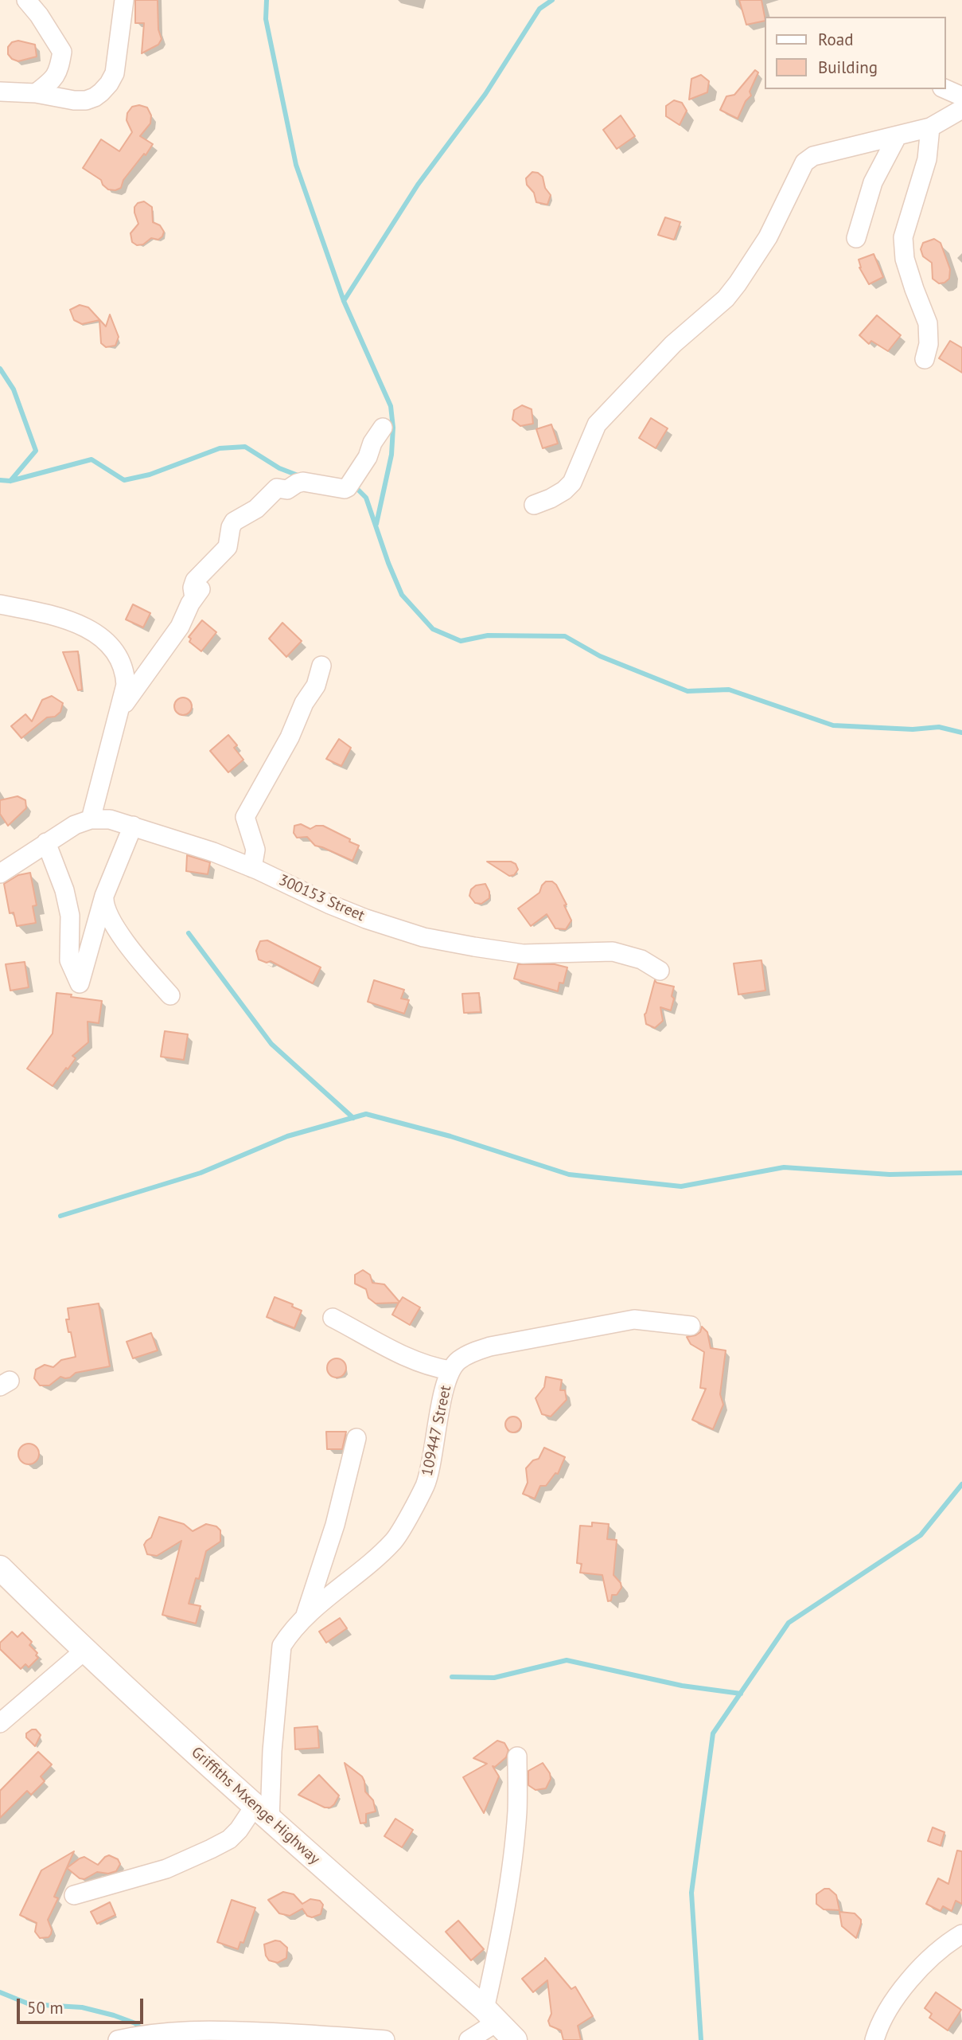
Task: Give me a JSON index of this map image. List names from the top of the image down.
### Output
{
  "streets": {
    "street": ["300153 Street", "109447 Street", "Griffiths Mxenge Highway"]
  },
  "crossings": [
    ["109447 Street", "Griffiths Mxenge Highway"]
  ],
  "legend": ["Road", "Building"],
  "scale_bar": "50 m"
}
